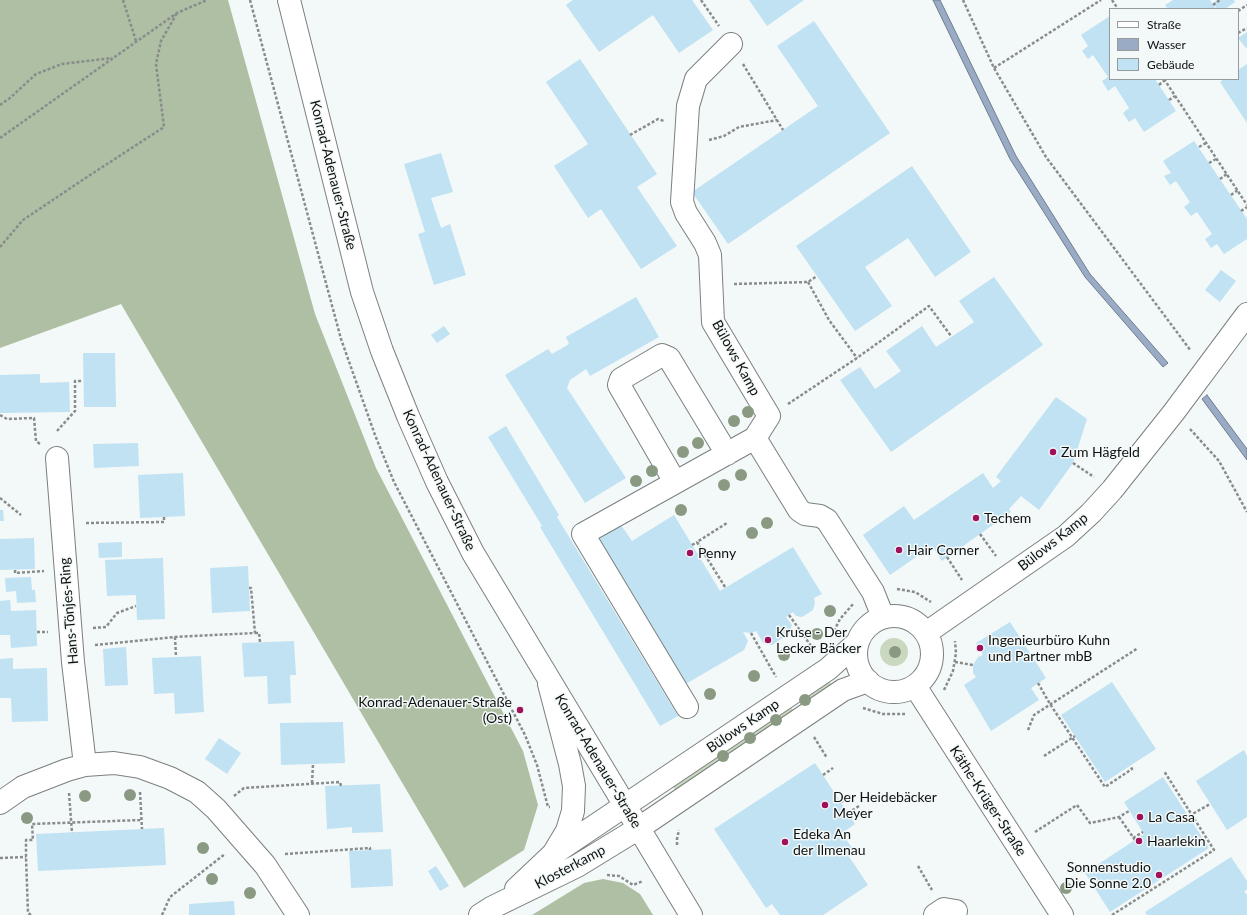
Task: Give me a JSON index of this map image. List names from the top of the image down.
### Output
{
  "streets": {
    "street": [
      "Konrad-Adenauer-Straße",
      "Bülows Kamp",
      "Hans-Tönjes-Ring",
      "Käthe-Krüger-Straße",
      "Klosterkamp"
    ]
  },
  "crossings": [
    ["Konrad-Adenauer-Straße", "Bülows Kamp"],
    ["Konrad-Adenauer-Straße", "Klosterkamp"],
    ["Bülows Kamp", "Käthe-Krüger-Straße"],
    ["Bülows Kamp", "Klosterkamp"]
  ],
  "places": [
    "Zum Hägfeld",
    "Techem",
    "Hair Corner",
    "Penny",
    "Kruse - Der Lecker Bäcker",
    "Ingenieurbüro Kuhn und Partner mbB",
    "Konrad-Adenauer-Straße (Ost)",
    "Der Heidebäcker Meyer",
    "La Casa",
    "Haarlekin",
    "Edeka An der Ilmenau",
    "Sonnenstudio Die Sonne 2.0"
  ],
  "legend": ["Straße", "Wasser", "Gebäude"]
}
